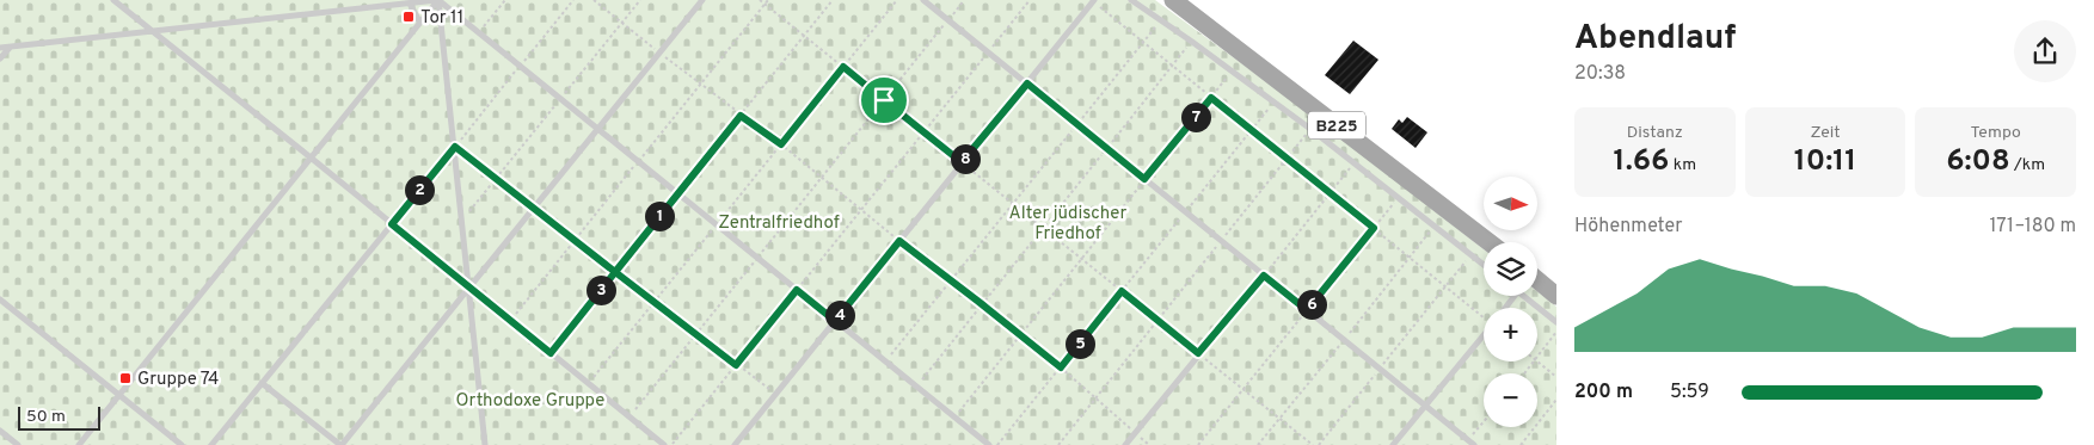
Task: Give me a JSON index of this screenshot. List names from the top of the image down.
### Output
{
  "streets": {
    "main road": ["B225"]
  },
  "parks": ["Alter jüdischer Friedhof", "Zentralfriedhof", "Orthodoxe Gruppe"],
  "places": {
    "transit": ["Tor 11", "Gruppe 74"]
  },
  "scale_bar": "50 m",
  "north": "right",
  "page": {
    "heading": ["Abendlauf", "20:38"],
    "stats": [
      ["Distanz", "1.66 km"],
      ["Zeit", "10:11"],
      ["Tempo", "6:08 /km"]
    ],
    "pins": [
      "7",
      "8",
      "2",
      "1",
      "3",
      "6",
      "4",
      "5"
    ],
    "map_buttons": ["+", "−"],
    "chart": ["Höhenmeter", "171–180 m"],
    "list": [
      {
        "name": "200 m",
        "note": "5:59"
      }
    ],
    "scale": "50 m"
  }
}
